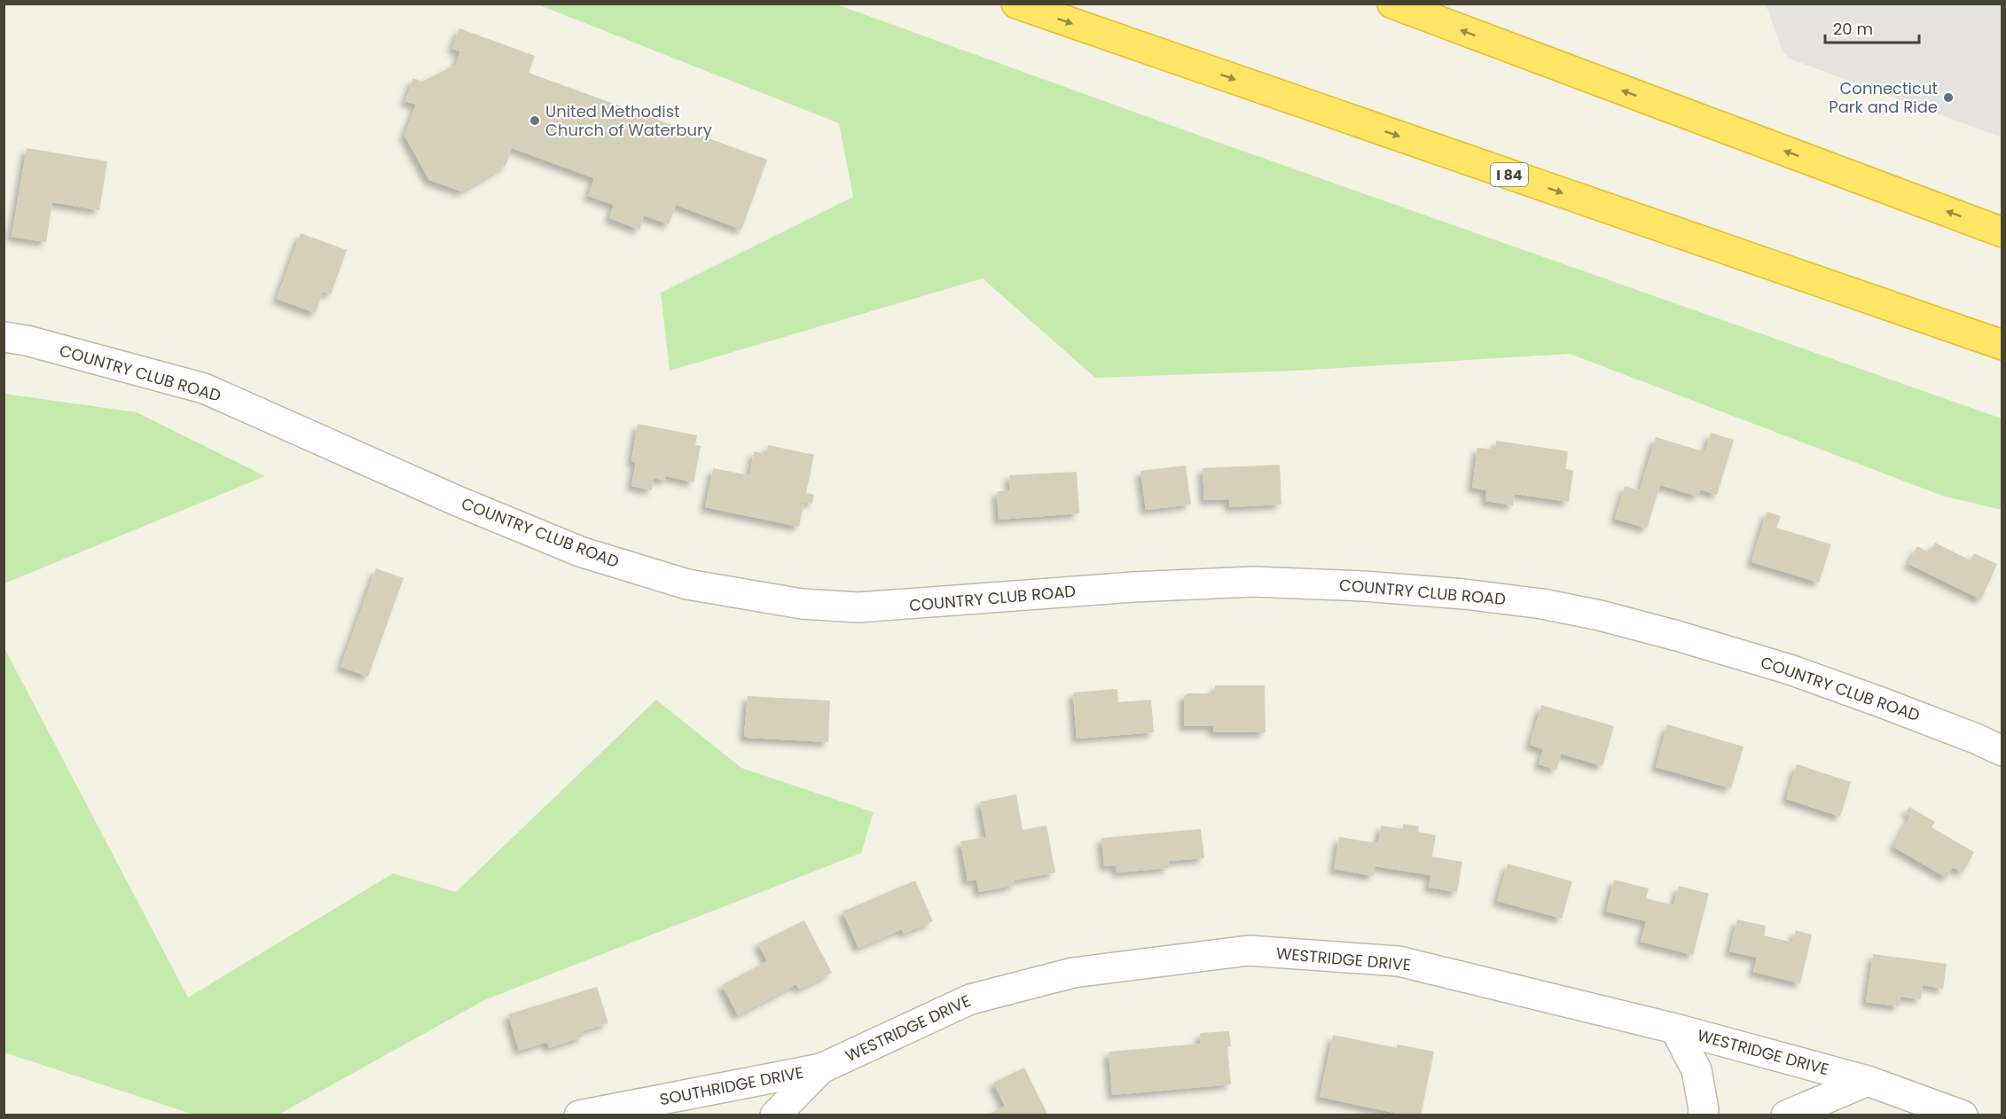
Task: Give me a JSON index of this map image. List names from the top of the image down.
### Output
{
  "streets": {
    "highway": ["I 84"],
    "street": ["COUNTRY CLUB ROAD", "WESTRIDGE DRIVE", "SOUTHRIDGE DRIVE"]
  },
  "crossings": [
    ["WESTRIDGE DRIVE", "SOUTHRIDGE DRIVE"]
  ],
  "places": ["Connecticut Park and Ride", "United Methodist Church of Waterbury"],
  "scale_bar": "20 m"
}
